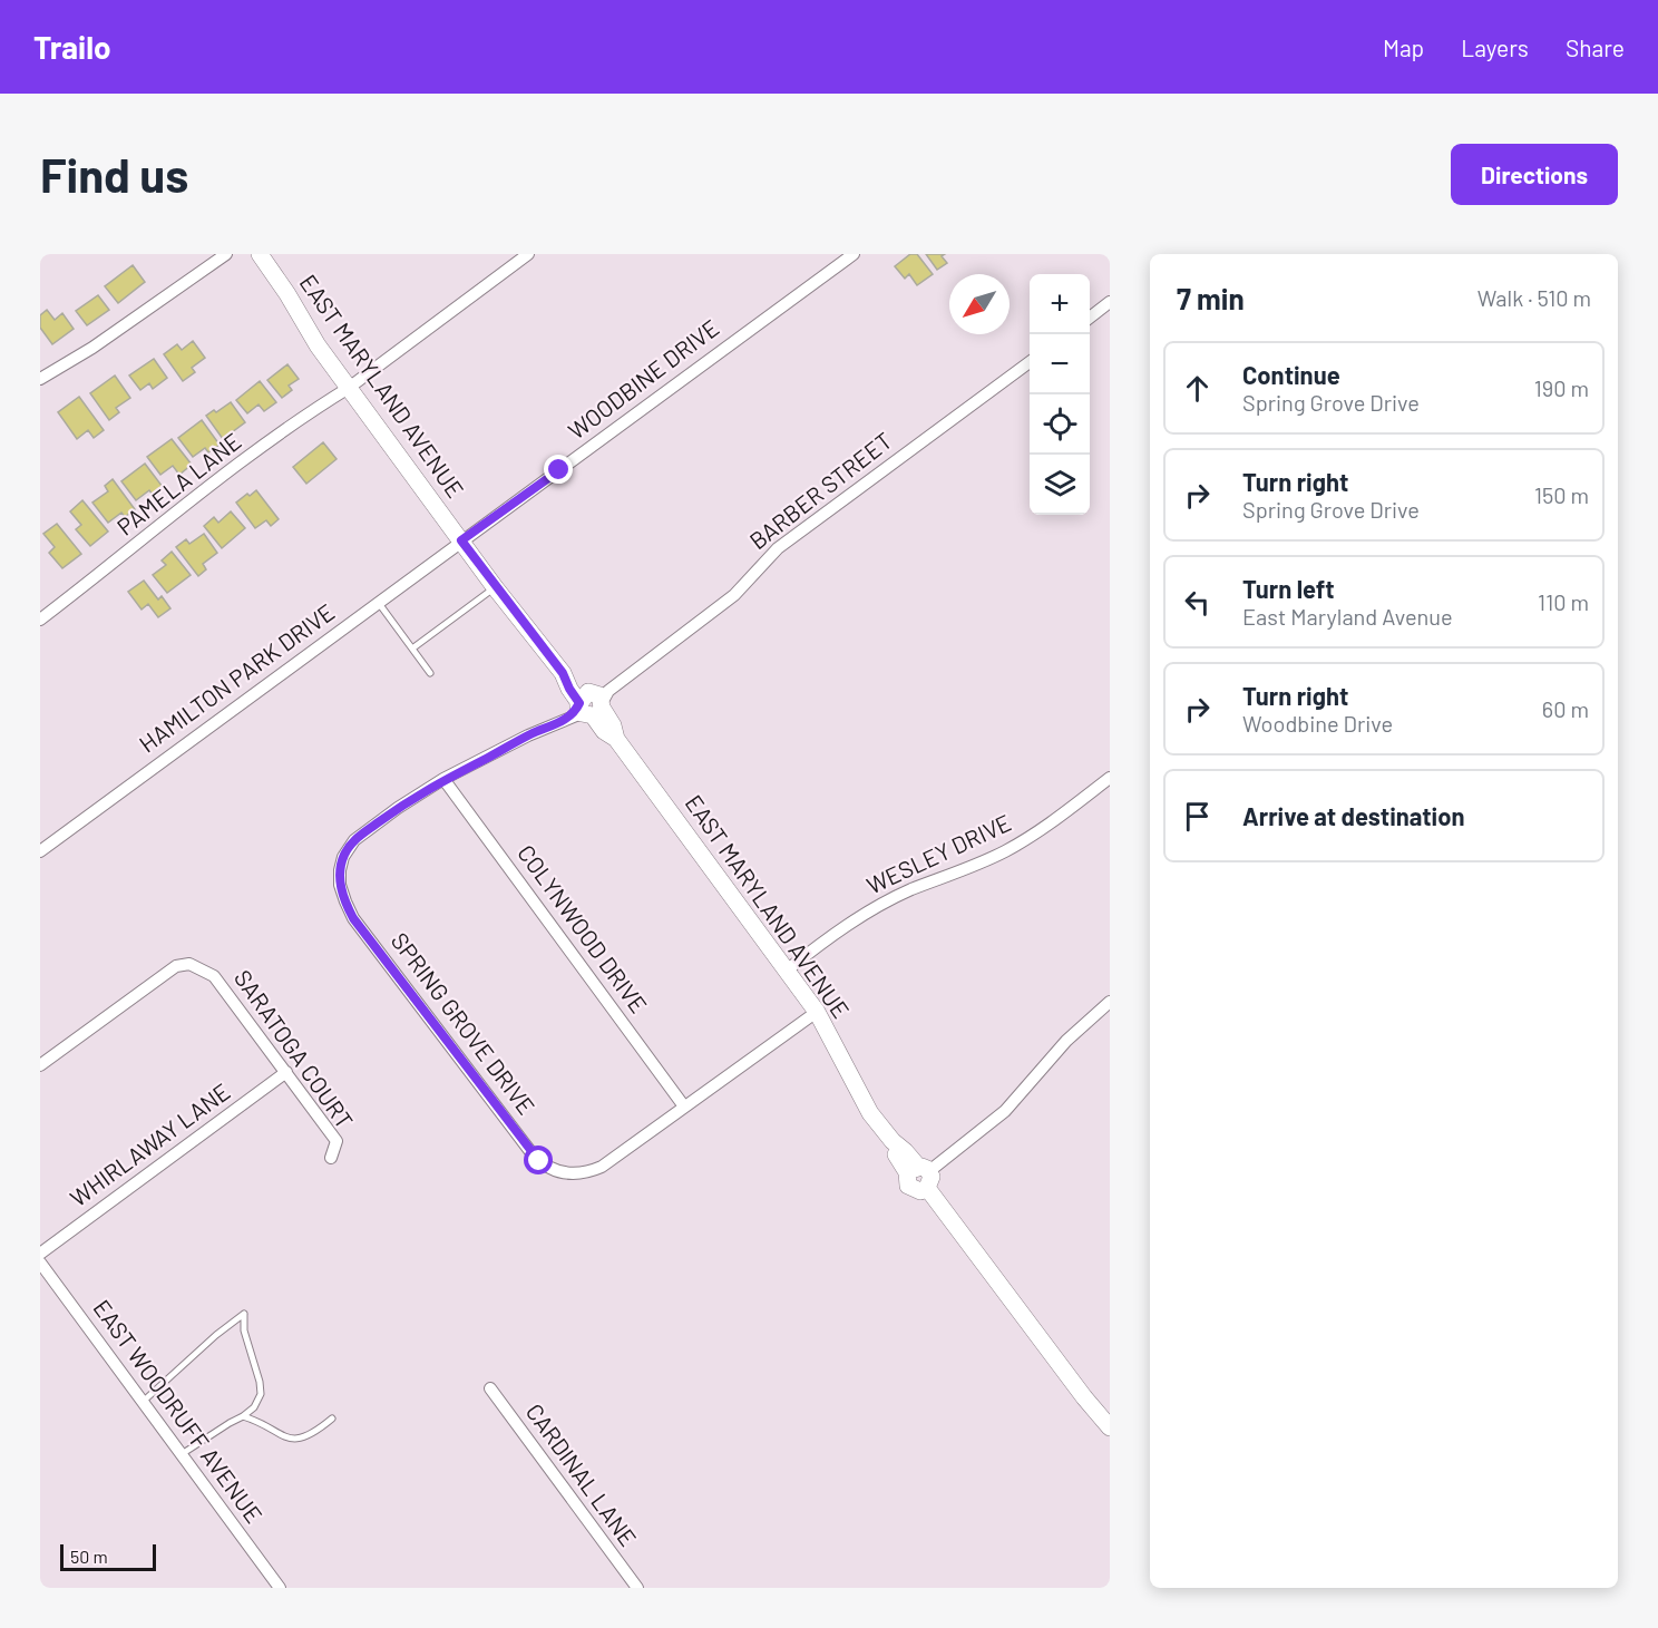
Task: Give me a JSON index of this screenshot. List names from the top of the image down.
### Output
{
  "streets": {
    "street": [
      "WOODBINE DRIVE",
      "EAST MARYLAND AVENUE",
      "PAMELA LANE",
      "BARBER STREET",
      "HAMILTON PARK DRIVE",
      "WESLEY DRIVE",
      "COLYNWOOD DRIVE",
      "SPRING GROVE DRIVE",
      "SARATOGA COURT",
      "WHIRLAWAY LANE",
      "EAST WOODRUFF AVENUE",
      "CARDINAL LANE"
    ]
  },
  "crossings": [
    ["WOODBINE DRIVE", "EAST MARYLAND AVENUE"],
    ["WOODBINE DRIVE", "HAMILTON PARK DRIVE"],
    ["EAST MARYLAND AVENUE", "PAMELA LANE"],
    ["EAST MARYLAND AVENUE", "BARBER STREET"],
    ["EAST MARYLAND AVENUE", "HAMILTON PARK DRIVE"],
    ["EAST MARYLAND AVENUE", "WESLEY DRIVE"],
    ["EAST MARYLAND AVENUE", "SPRING GROVE DRIVE"],
    ["BARBER STREET", "SPRING GROVE DRIVE"],
    ["COLYNWOOD DRIVE", "SPRING GROVE DRIVE"],
    ["SARATOGA COURT", "WHIRLAWAY LANE"]
  ],
  "scale_bar": "50 m",
  "north": "bottom left",
  "page": {
    "header": "Trailo",
    "nav": ["Map", "Layers", "Share"],
    "buttons": "Directions",
    "title": "Find us",
    "heading": ["7 min", "Walk · 510 m"],
    "map_buttons": ["+", "−"],
    "list": [
      ["Continue", "Spring Grove Drive", "190 m"],
      ["Turn right", "Spring Grove Drive", "150 m"],
      ["Turn left", "East Maryland Avenue", "110 m"],
      ["Turn right", "Woodbine Drive", "60 m"],
      "Arrive at destination"
    ],
    "scale": "50 m"
  }
}
